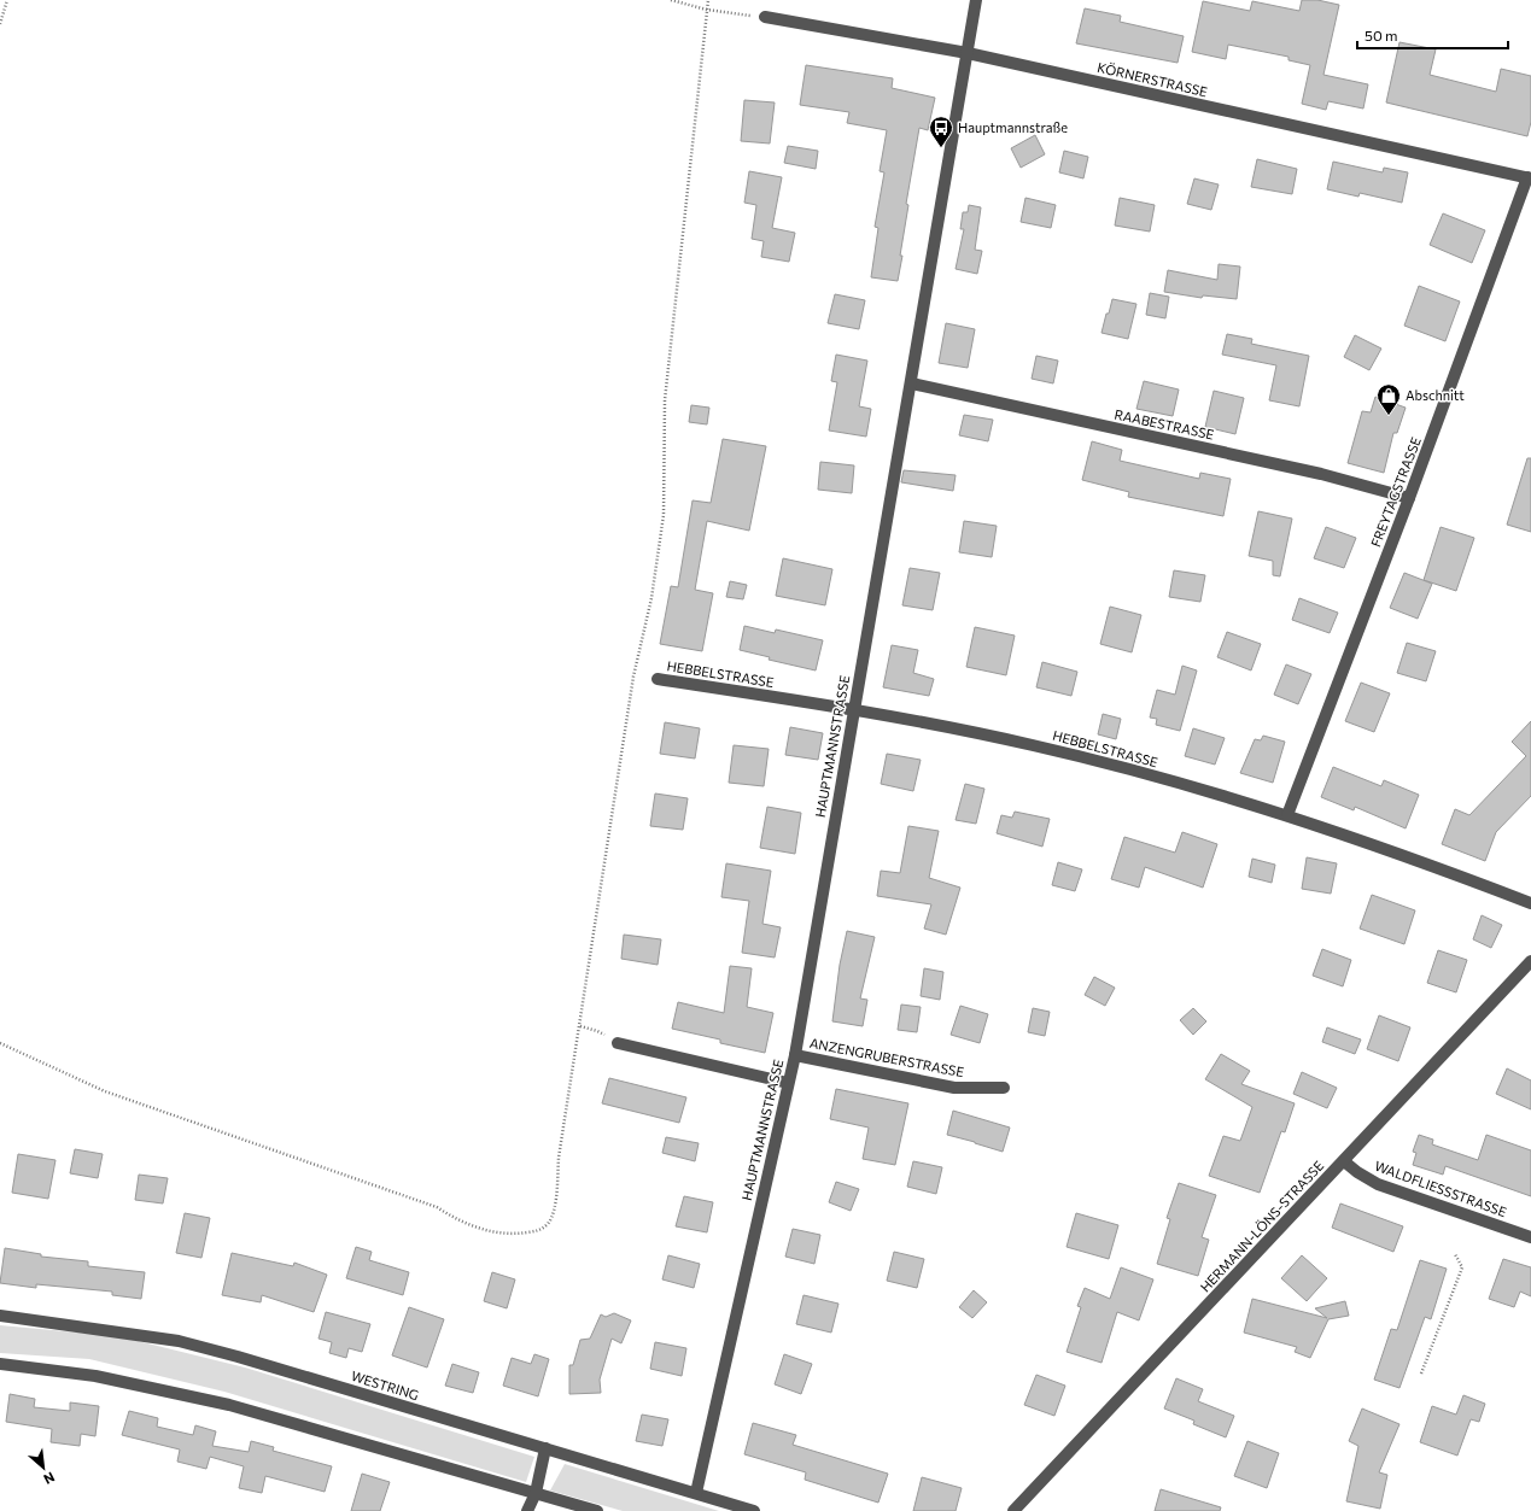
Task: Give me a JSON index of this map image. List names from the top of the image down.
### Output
{
  "streets": {
    "street": [
      "KÖRNERSTRASSE",
      "RAABESTRASSE",
      "FREYTAGSTRASSE",
      "HEBBELSTRASSE",
      "HAUPTMANNSTRASSE",
      "ANZENGRUBERSTRASSE",
      "WALDFLIESSSTRASSE",
      "HERMANN-LÖNS-STRASSE",
      "WESTRING"
    ]
  },
  "crossings": [
    ["KÖRNERSTRASSE", "FREYTAGSTRASSE"],
    ["KÖRNERSTRASSE", "HAUPTMANNSTRASSE"],
    ["RAABESTRASSE", "FREYTAGSTRASSE"],
    ["RAABESTRASSE", "HAUPTMANNSTRASSE"],
    ["FREYTAGSTRASSE", "HEBBELSTRASSE"],
    ["HEBBELSTRASSE", "HAUPTMANNSTRASSE"],
    ["HAUPTMANNSTRASSE", "ANZENGRUBERSTRASSE"],
    ["HAUPTMANNSTRASSE", "WESTRING"],
    ["WALDFLIESSSTRASSE", "HERMANN-LÖNS-STRASSE"]
  ],
  "places": {
    "bus stop": ["Hauptmannstraße"],
    "shop": ["Abschnitt"]
  },
  "scale_bar": "50 m",
  "north": "bottom right"
}
